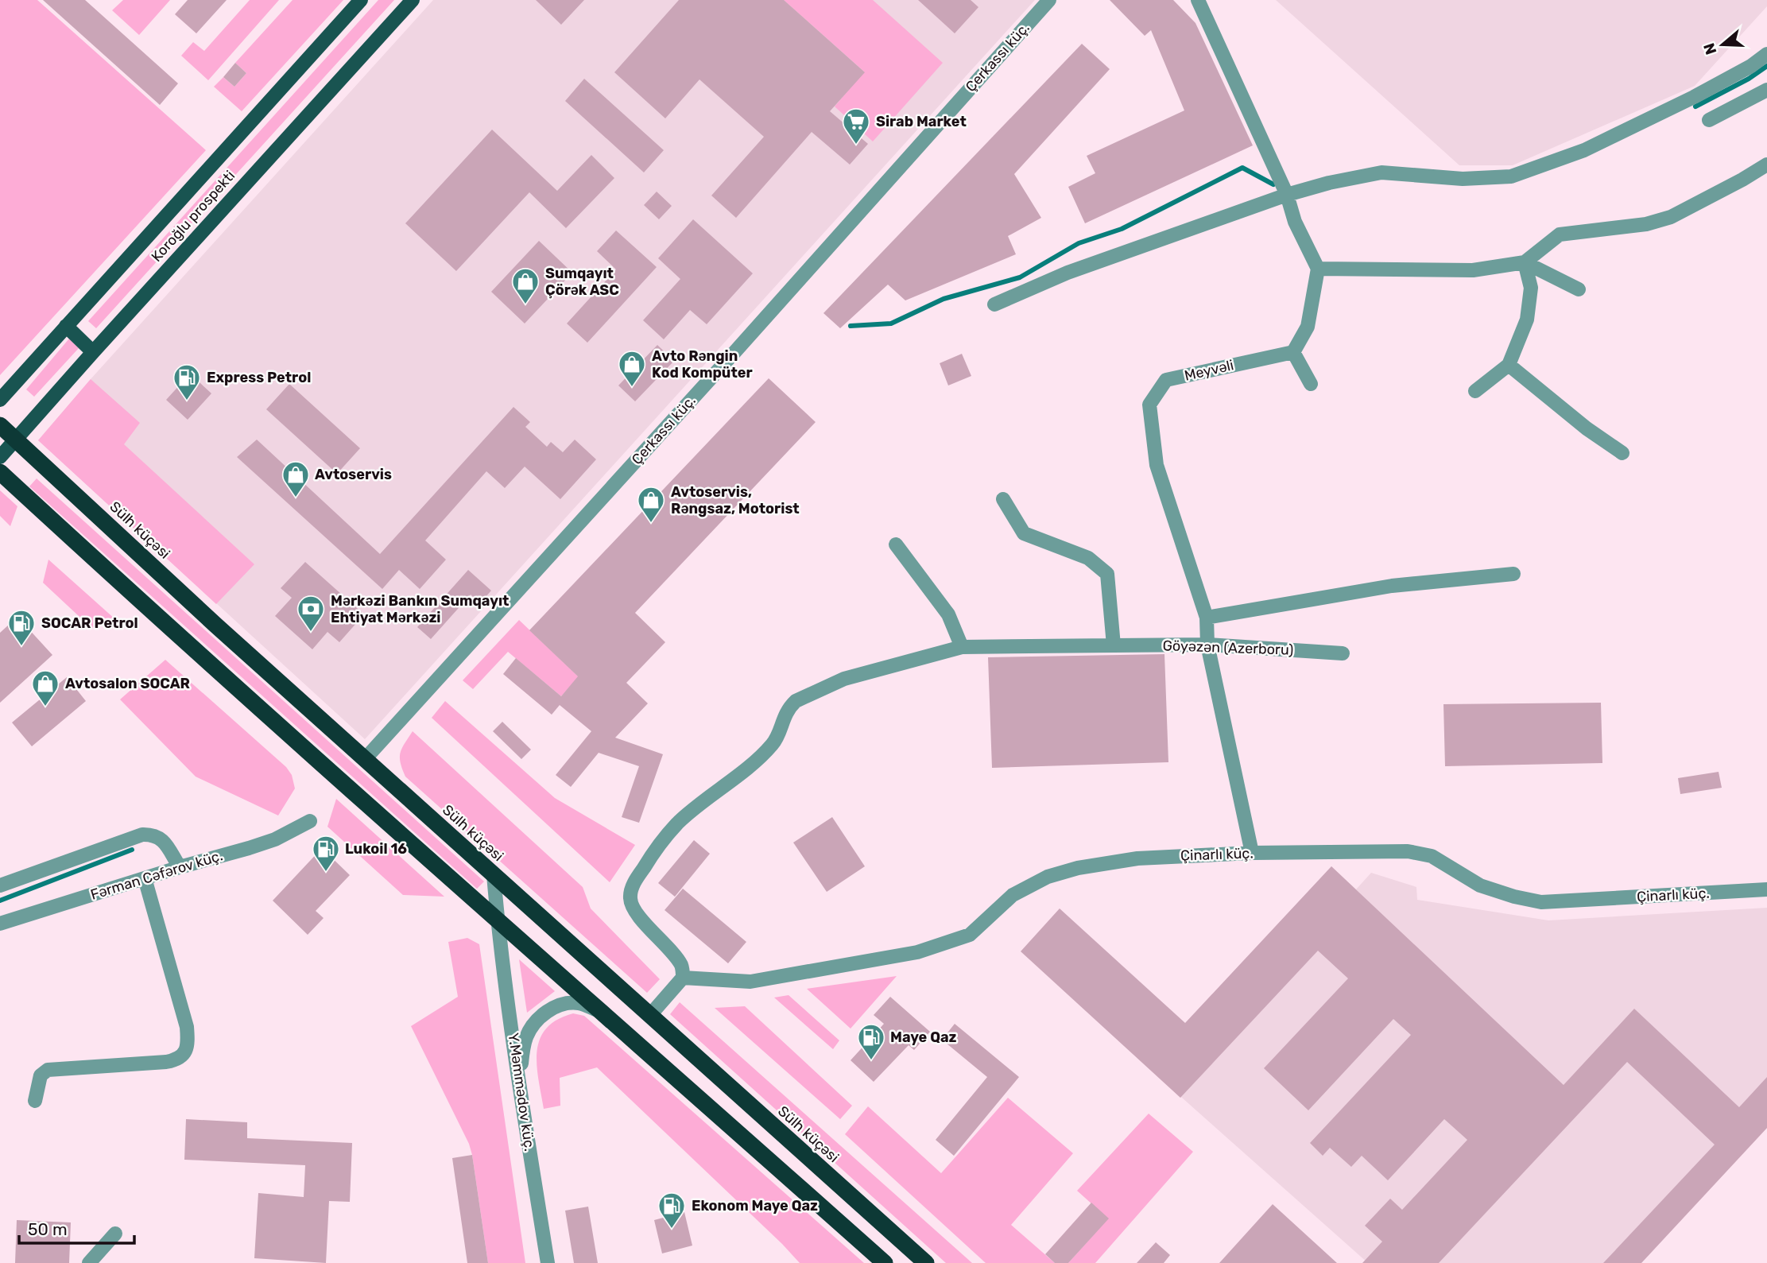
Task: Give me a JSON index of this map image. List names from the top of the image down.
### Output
{
  "streets": {
    "highway": ["Sülh küçəsi"],
    "main road": ["Koroğlu prospekti"],
    "street": [
      "Çerkassı küç.",
      "Meyvəli",
      "Göyəzən (Azerboru)",
      "Çinarlı küç.",
      "Fərman Cəfərov küç.",
      "Y.Məmmədov küç."
    ]
  },
  "crossings": [
    ["Çerkassı küç.", "Sülh küçəsi"],
    ["Koroğlu prospekti", "Sülh küçəsi"],
    ["Meyvəli", "Göyəzən (Azerboru)"],
    ["Meyvəli", "Çinarlı küç."],
    ["Sülh küçəsi", "Y.Məmmədov küç."],
    ["Göyəzən (Azerboru)", "Çinarlı küç."]
  ],
  "places": {
    "supermarket": ["Sirab Market"],
    "shop": [
      "Sumqayıt Çörək ASC",
      "Avto Rəngin Kod Kompüter",
      "Avtoservis",
      "Avtoservis, Rəngsaz, Motorist",
      "Avtosalon SOCAR"
    ],
    "fuel station": [
      "Express Petrol",
      "SOCAR Petrol",
      "Lukoil 16",
      "Maye Qaz",
      "Ekonom Maye Qaz"
    ],
    "bank": ["Mərkəzi Bankın Sumqayıt Ehtiyat Mərkəzi"]
  },
  "scale_bar": "50 m",
  "north": "left"
}
